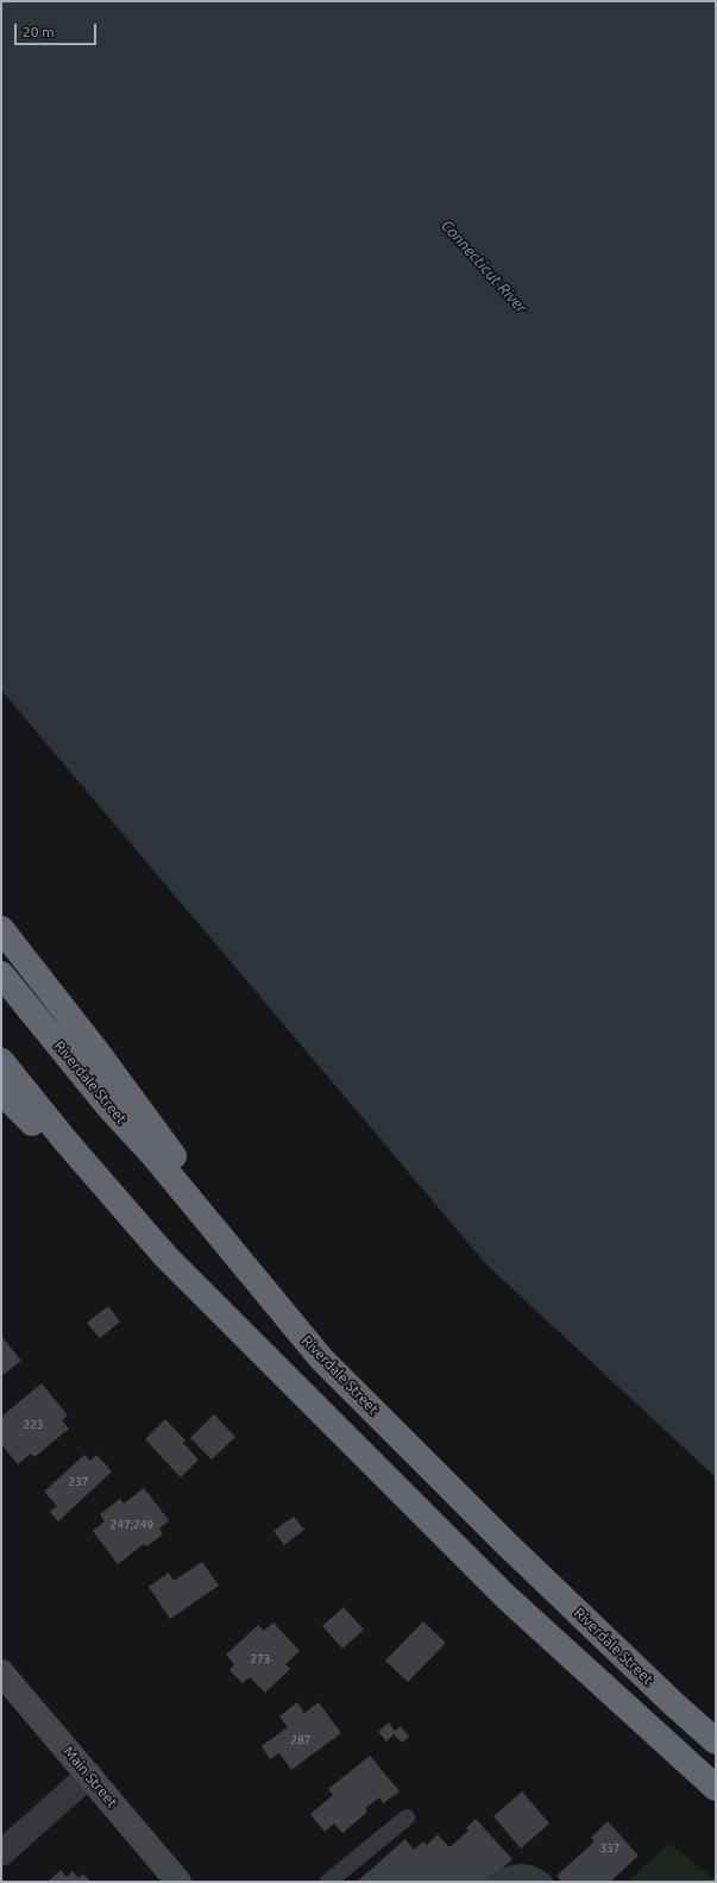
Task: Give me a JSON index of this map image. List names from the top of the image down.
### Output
{
  "streets": {
    "highway": ["Riverdale Street"],
    "street": ["Main Street"]
  },
  "water": ["Connecticut River"],
  "house_numbers": [
    "223",
    "237",
    "247;249",
    "273",
    "287",
    "337"
  ],
  "scale_bar": "20 m"
}
